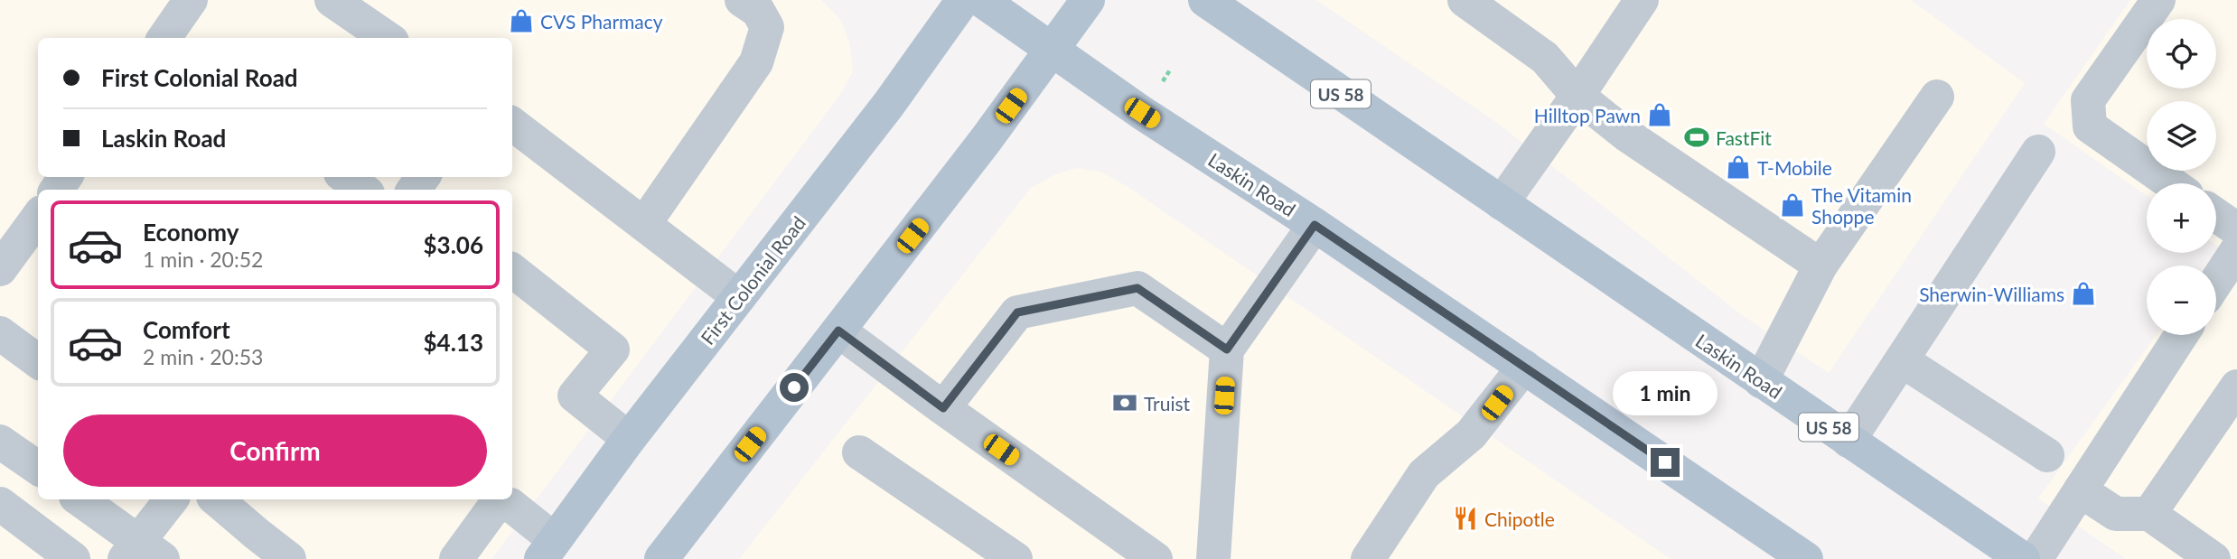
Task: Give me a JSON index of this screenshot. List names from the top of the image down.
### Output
{
  "streets": {
    "main road": ["US 58", "Laskin Road", "First Colonial Road"]
  },
  "places": {
    "shop": [
      "CVS Pharmacy",
      "Hilltop Pawn",
      "T-Mobile",
      "The Vitamin Shoppe",
      "Sherwin-Williams"
    ],
    "sports": ["FastFit"],
    "bank": ["Truist"],
    "restaurant": ["Chipotle"]
  },
  "page": {
    "map_buttons": ["+", "−"],
    "banner": ["First Colonial Road", "Laskin Road"],
    "list": [
      {
        "name": "Economy",
        "note": "1 min · 20:52",
        "value": "$3.06"
      },
      {
        "name": "Comfort",
        "note": "2 min · 20:53",
        "value": "$4.13"
      }
    ],
    "bubble": "1 min",
    "buttons": "Confirm"
  }
}
